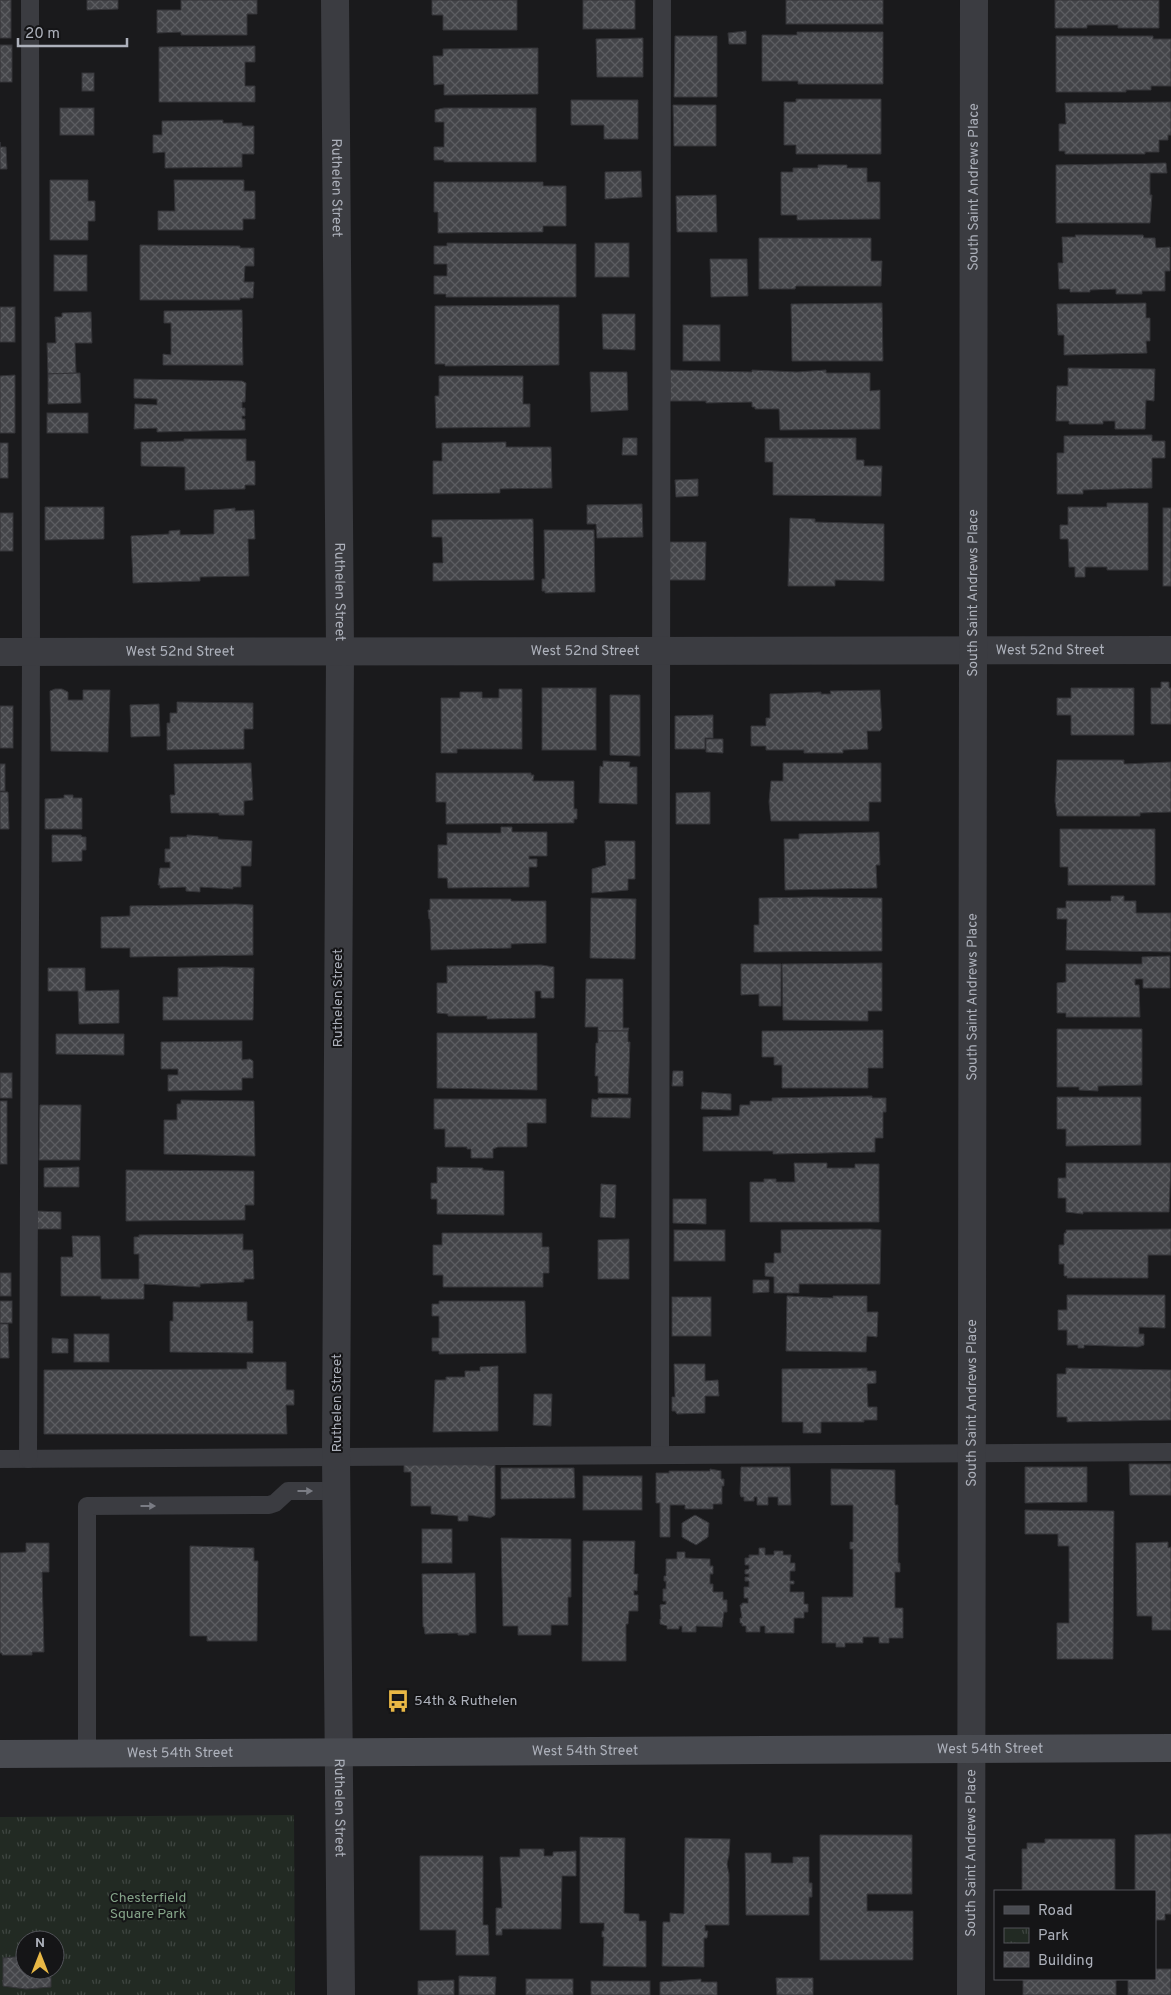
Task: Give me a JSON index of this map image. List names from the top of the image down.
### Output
{
  "streets": {
    "street": [
      "Ruthelen Street",
      "South Saint Andrews Place",
      "West 52nd Street",
      "West 54th Street"
    ]
  },
  "crossings": [
    ["Ruthelen Street", "West 52nd Street"],
    ["Ruthelen Street", "West 54th Street"],
    ["South Saint Andrews Place", "West 52nd Street"],
    ["South Saint Andrews Place", "West 54th Street"]
  ],
  "parks": ["Chesterfield Square Park"],
  "places": {
    "bus stop": ["54th & Ruthelen"]
  },
  "legend": ["Road", "Park", "Building"],
  "scale_bar": "20 m",
  "north": "top"
}
